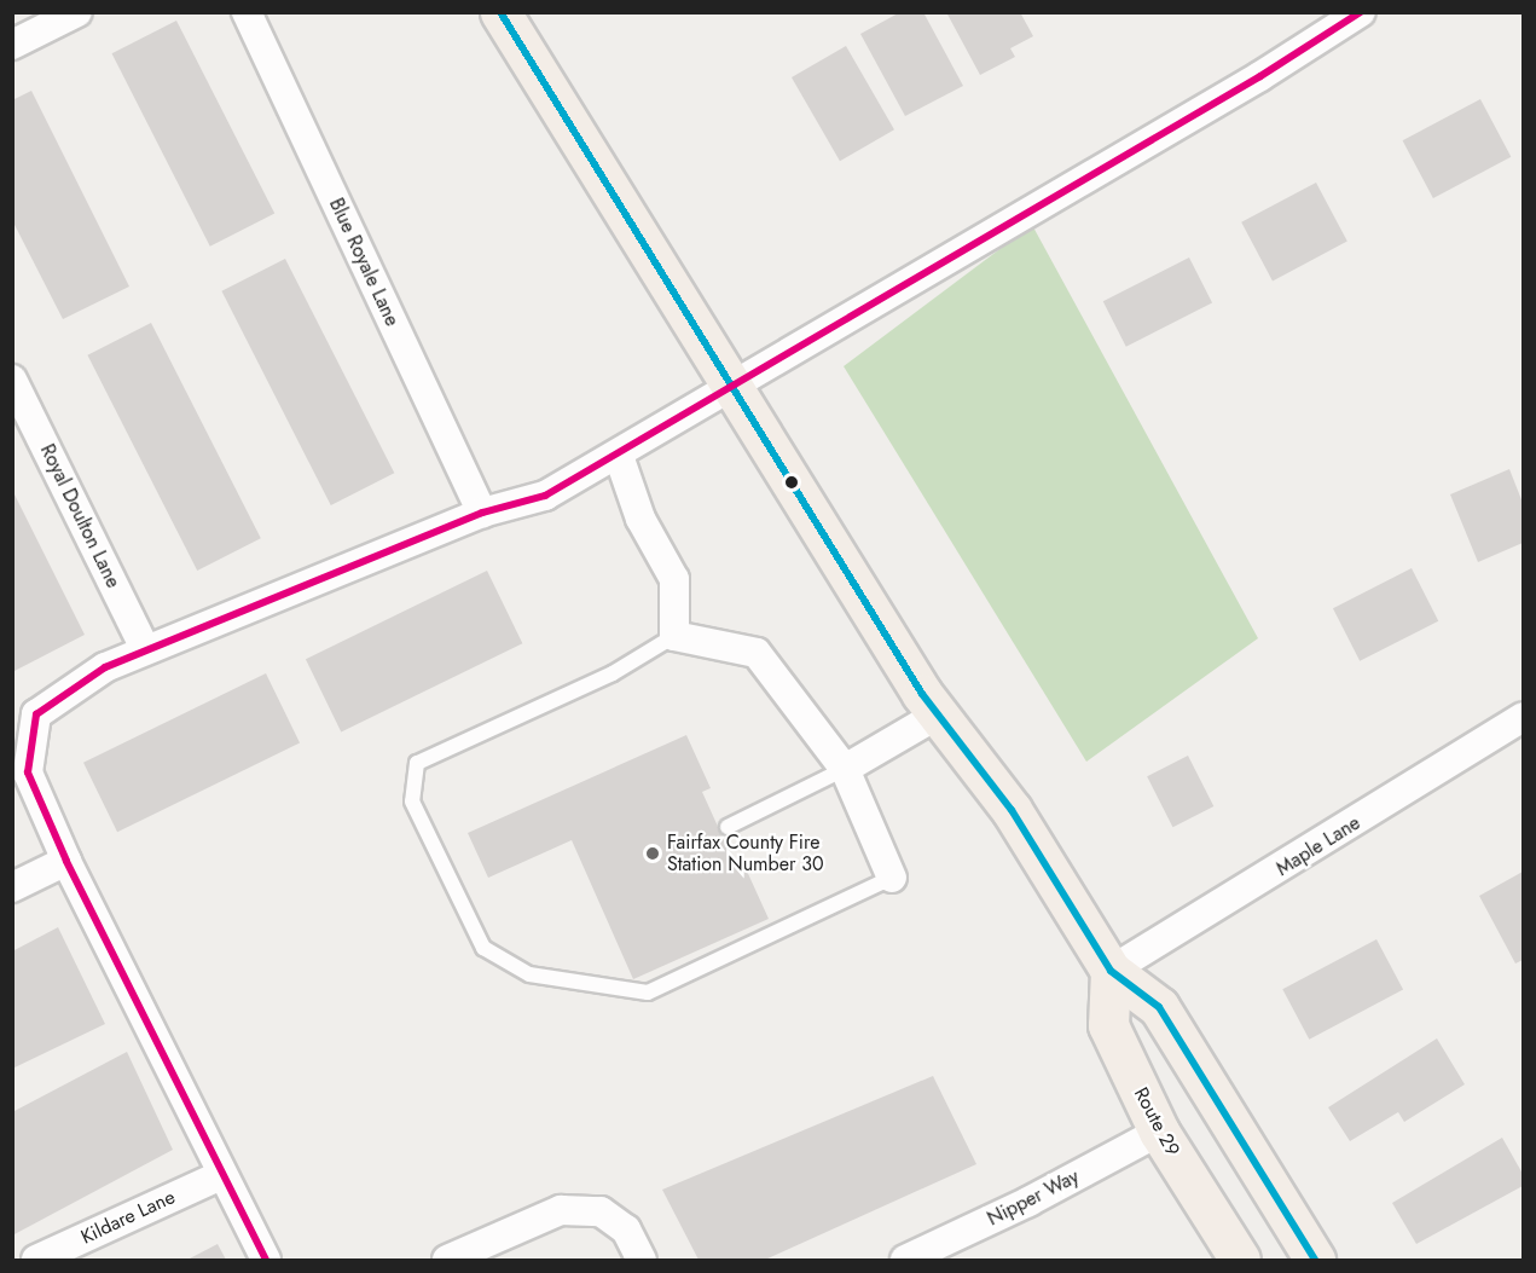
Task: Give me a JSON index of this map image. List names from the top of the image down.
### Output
{
  "streets": {
    "main road": ["Route 29"],
    "street": [
      "Blue Royale Lane",
      "Royal Doulton Lane",
      "Maple Lane",
      "Nipper Way",
      "Kildare Lane"
    ]
  },
  "crossings": [
    ["Maple Lane", "Route 29"],
    ["Route 29", "Nipper Way"]
  ],
  "places": ["Fairfax County Fire Station Number 30"]
}
